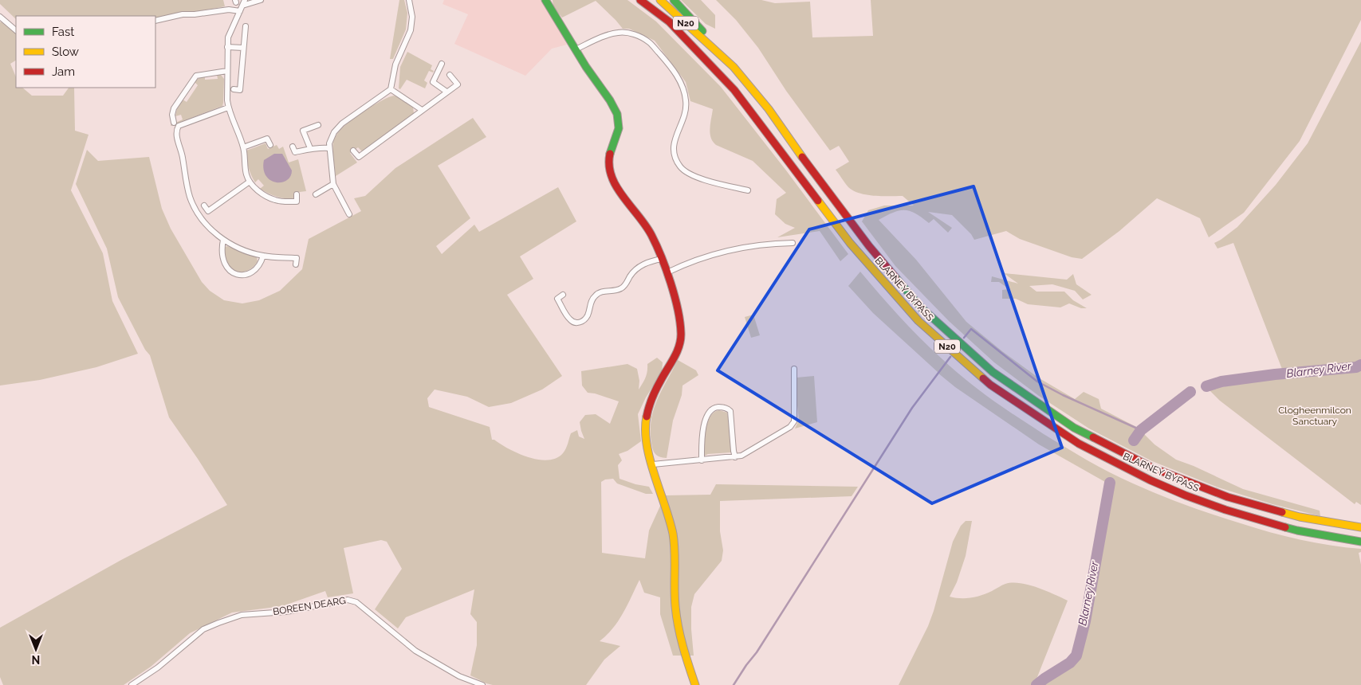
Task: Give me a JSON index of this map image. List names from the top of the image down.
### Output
{
  "streets": {
    "main road": ["N20", "BLARNEY BYPASS"],
    "street": ["BOREEN DEARG"]
  },
  "crossings": [
    ["N20", "BLARNEY BYPASS"]
  ],
  "water": ["Blarney River"],
  "parks": ["Clogheenmilcon Sanctuary"],
  "legend": ["Fast", "Slow", "Jam"],
  "north": "bottom"
}
